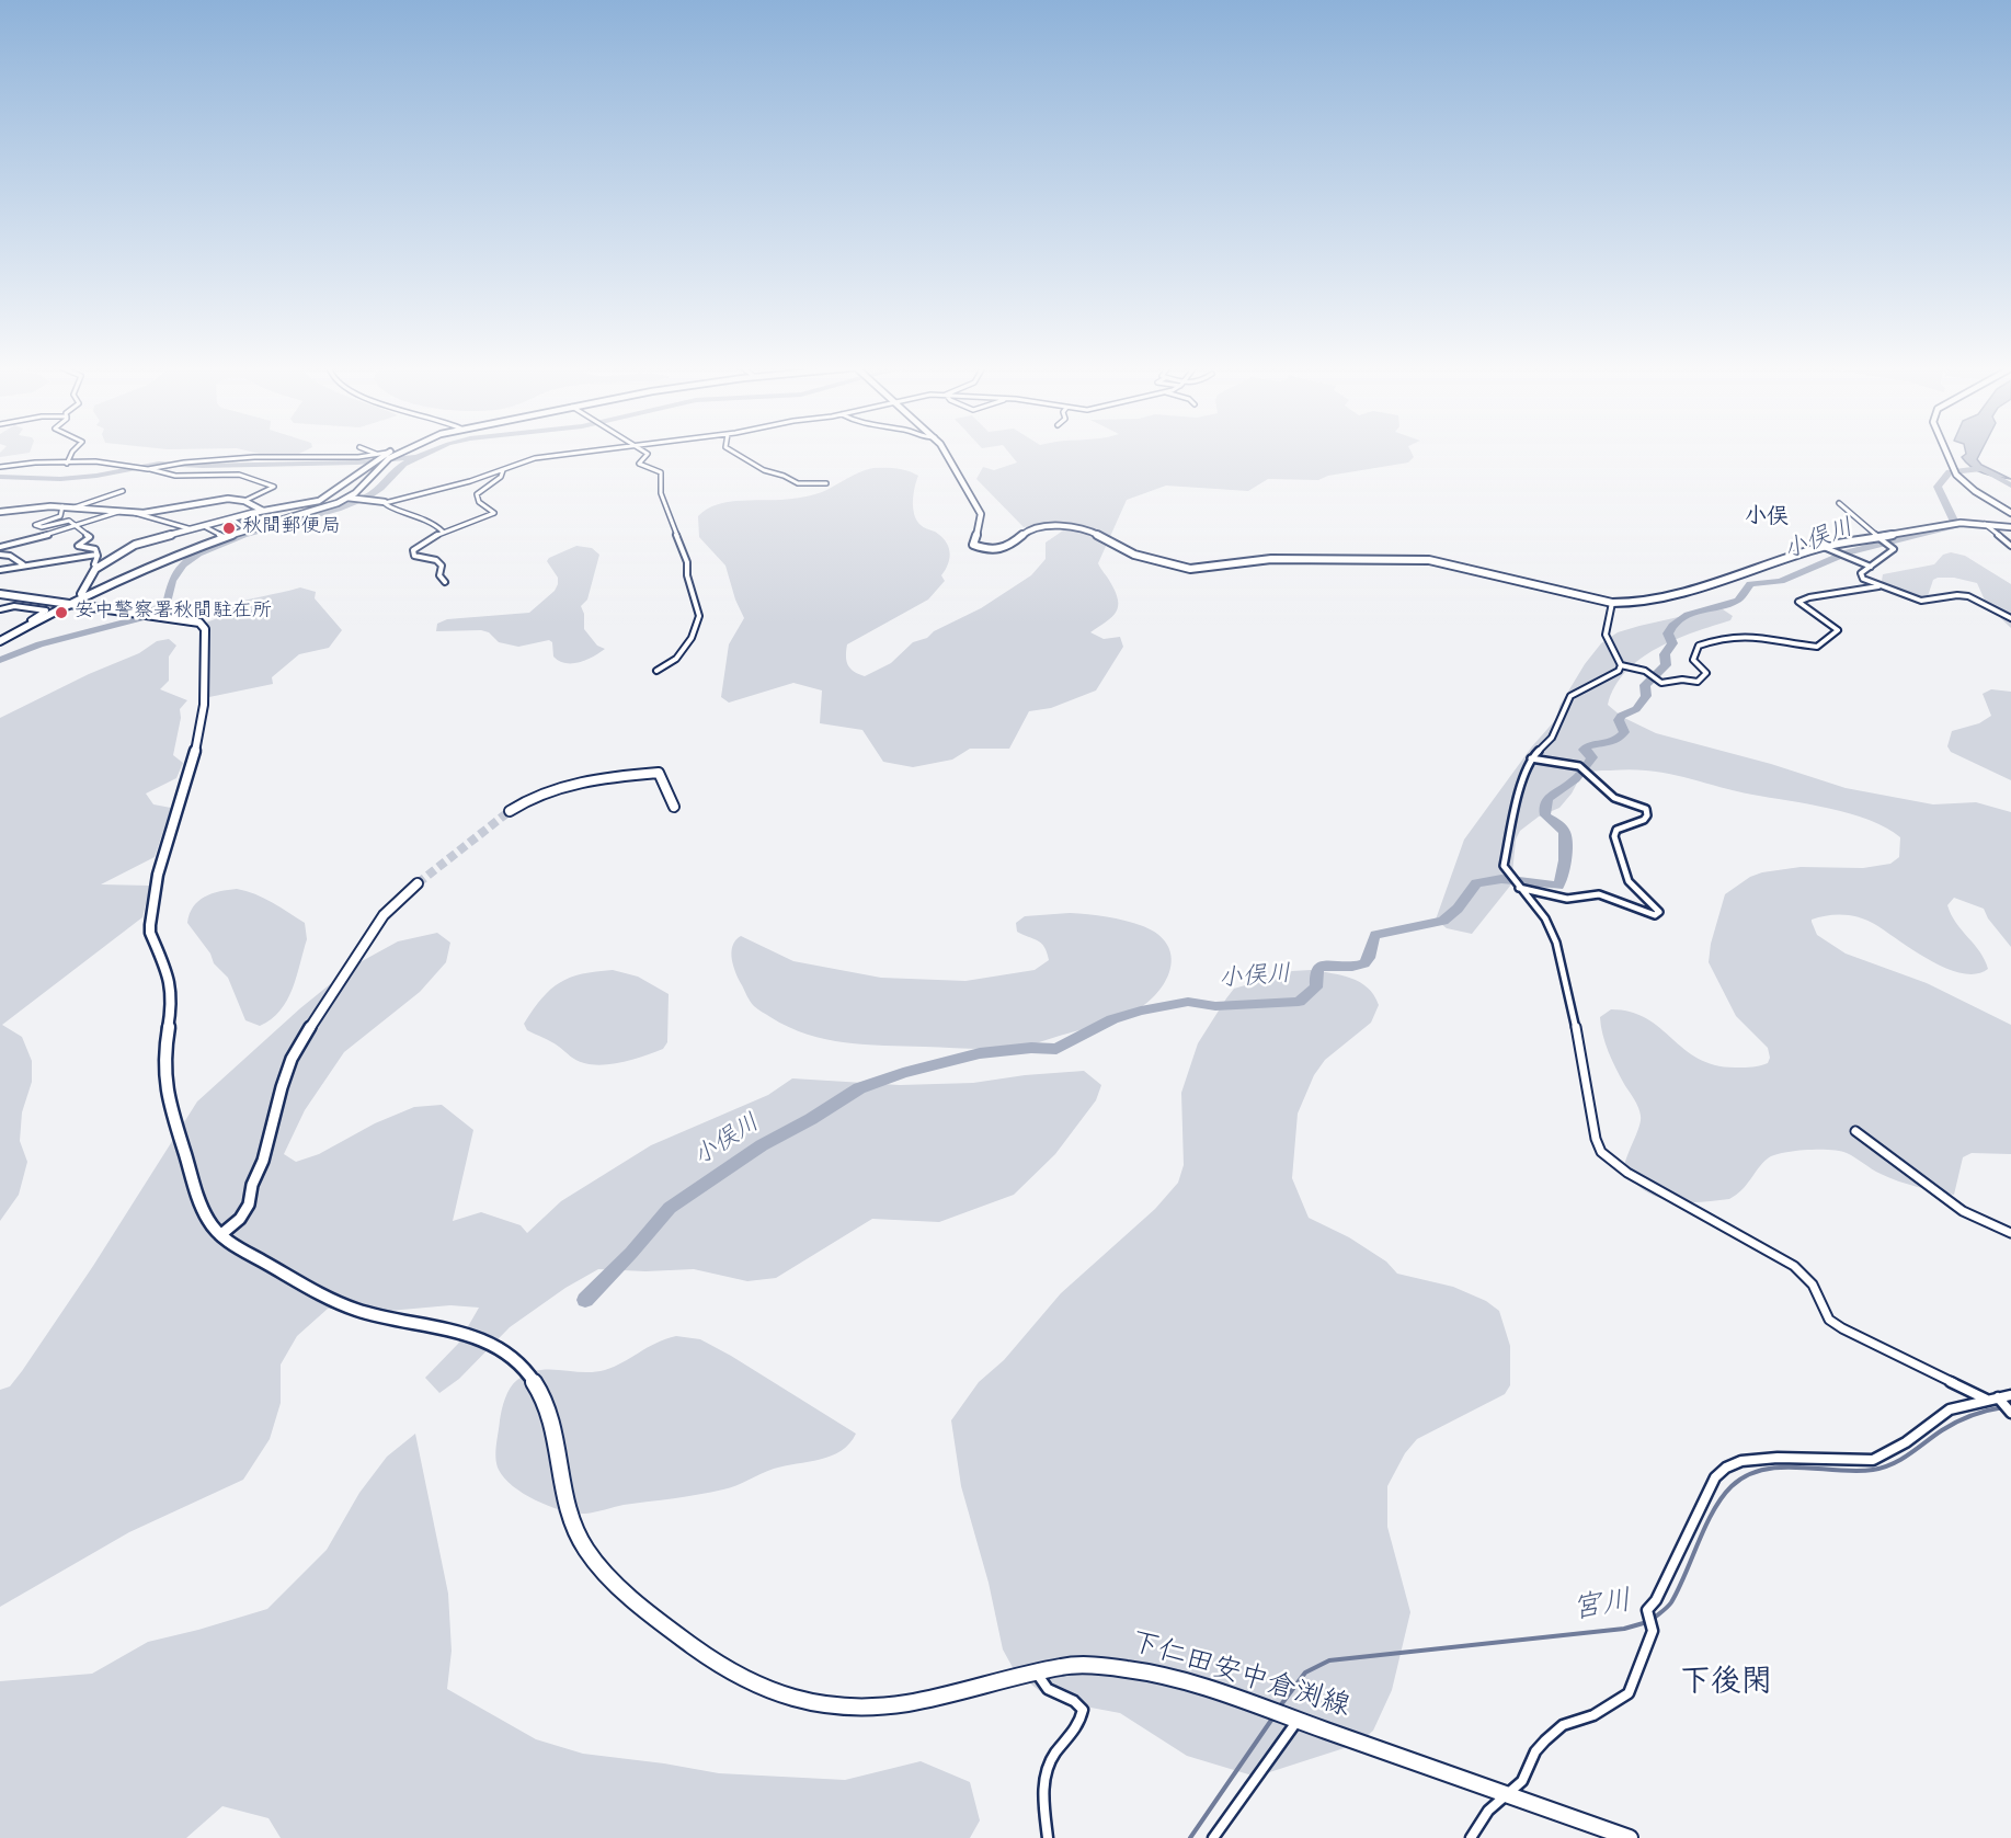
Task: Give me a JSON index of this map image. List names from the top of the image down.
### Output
{
  "streets": {
    "main road": ["下仁田安中倉渕線"]
  },
  "districts": ["小俣", "下後閑"],
  "water": ["小俣川", "宮川"],
  "places": ["秋間郵便局", "安中警察署秋間駐在所"]
}
